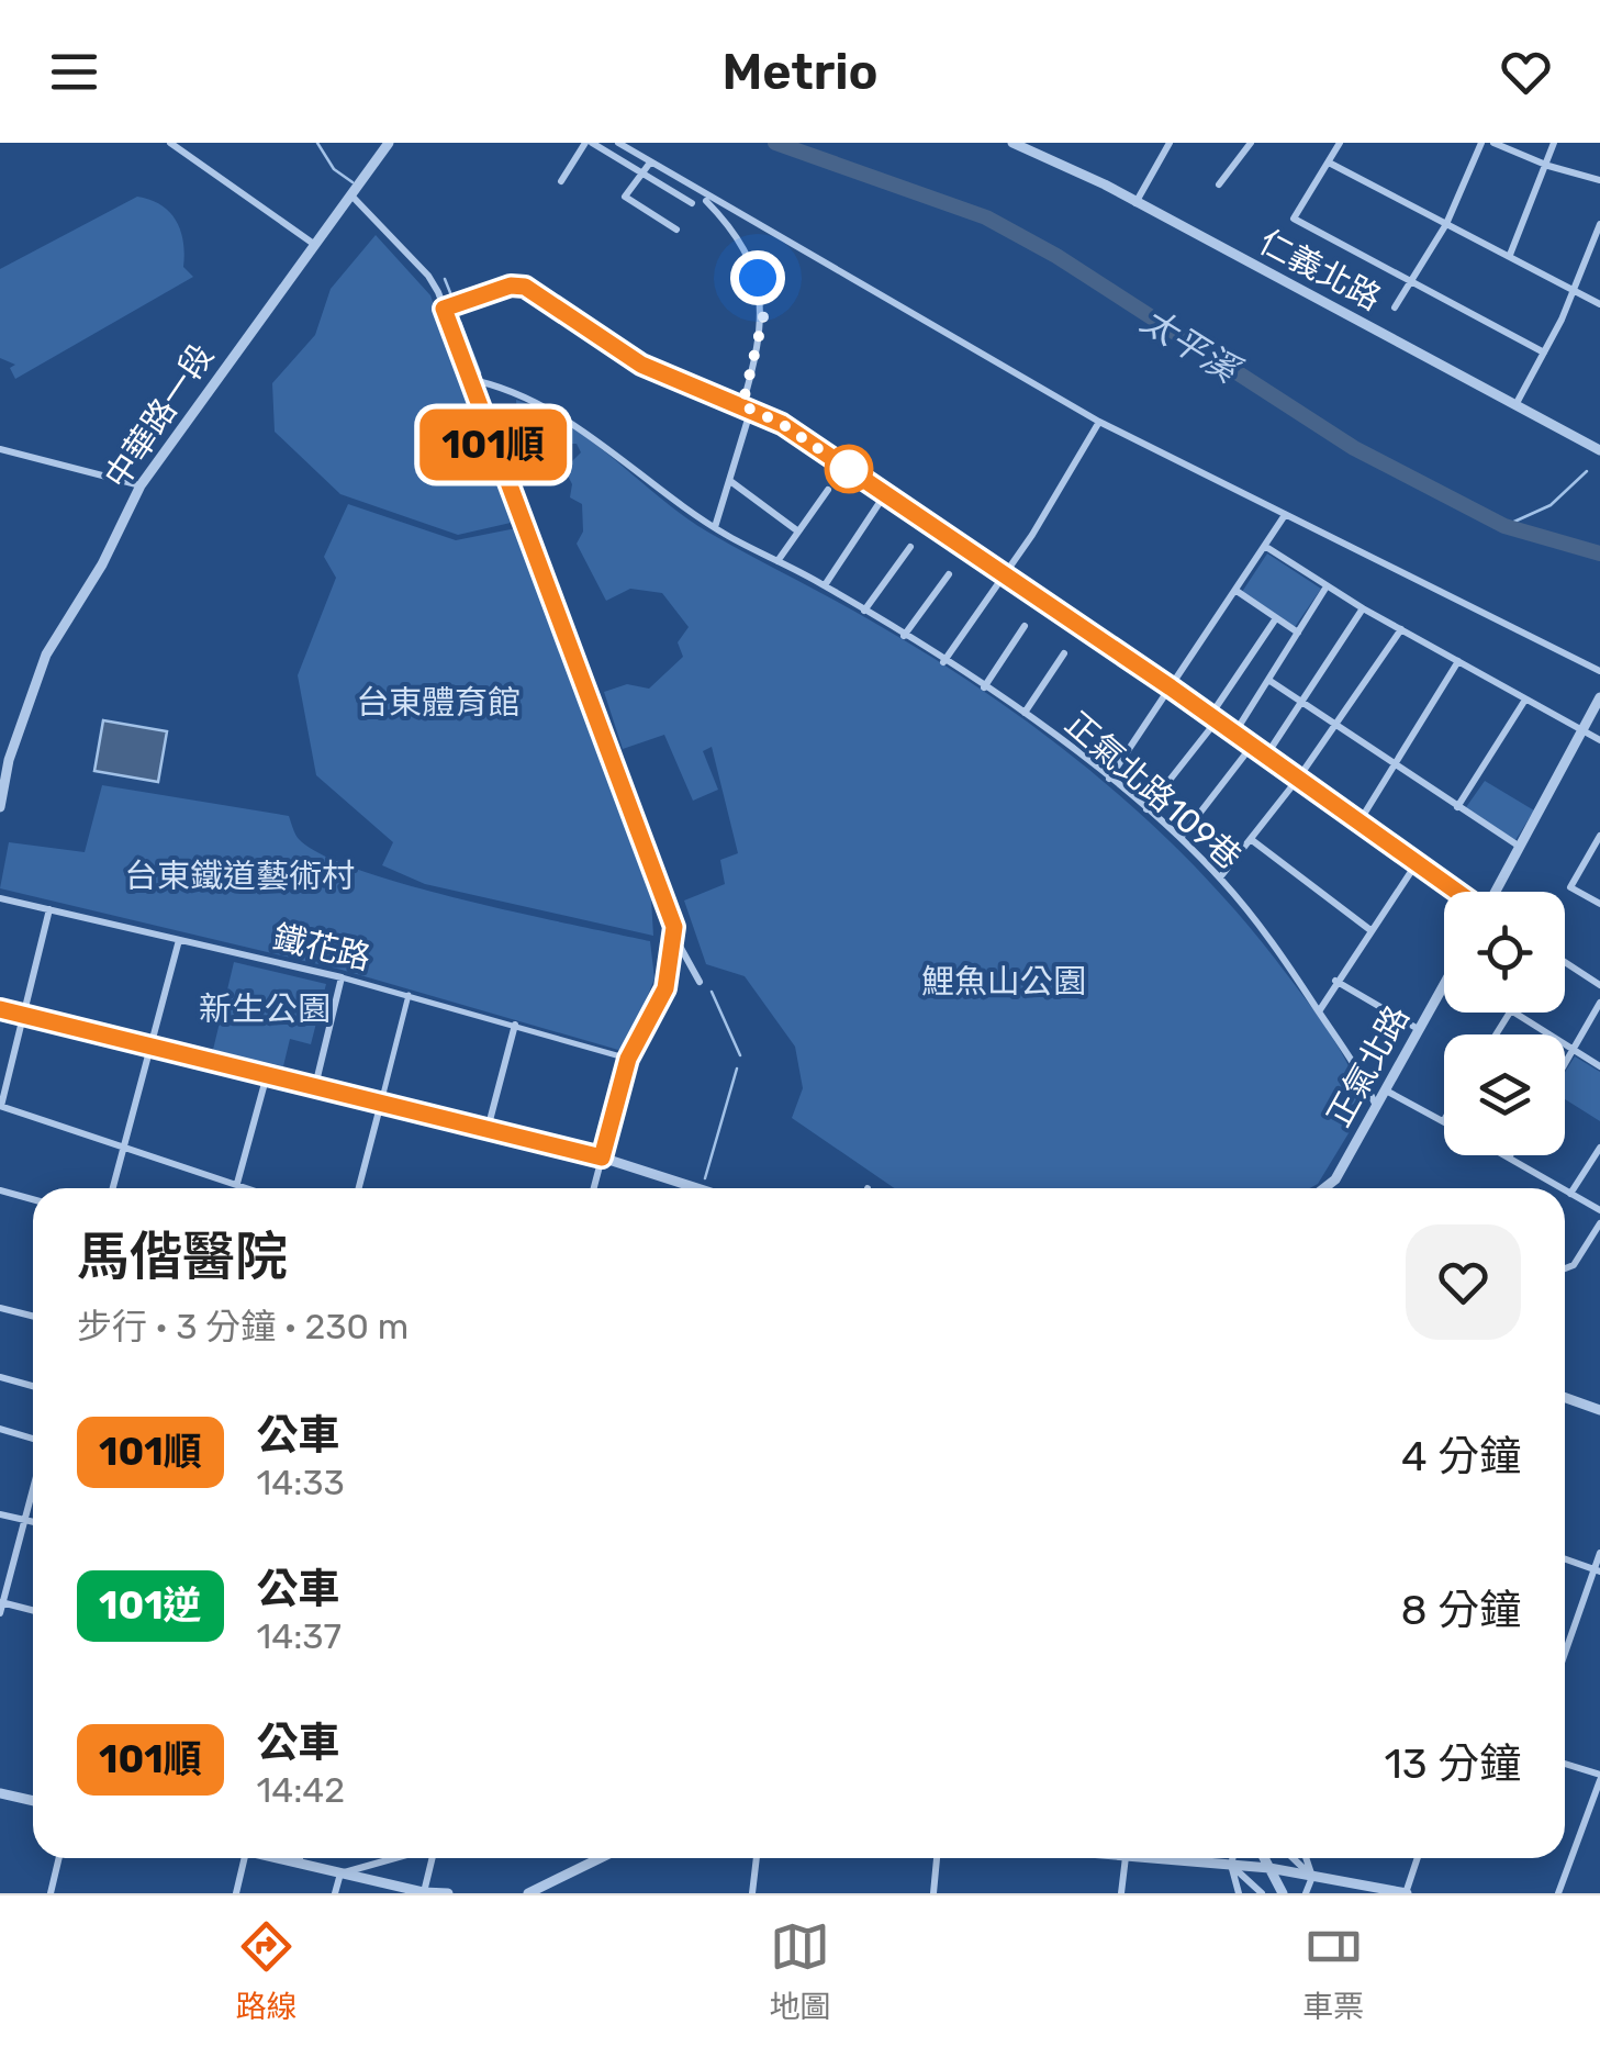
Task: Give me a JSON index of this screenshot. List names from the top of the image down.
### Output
{
  "streets": {
    "street": [
      "仁義北路",
      "中華路一段",
      "正氣北路109巷",
      "鐵花路",
      "正氣北路"
    ]
  },
  "crossings": [
    ["正氣北路109巷", "正氣北路"]
  ],
  "water": ["太平溪"],
  "parks": [
    "台東體育館",
    "台東鐵道藝術村",
    "鯉魚山公園",
    "新生公園"
  ],
  "lines": ["bus line 101順"],
  "page": {
    "header": "Metrio",
    "on_map": "101順",
    "heading": ["馬偕醫院", "步行 · 3 分鐘 · 230 m"],
    "list": [
      {
        "mark": "101順",
        "name": "公車",
        "note": "14:33",
        "value": "4 分鐘"
      },
      {
        "mark": "101逆",
        "name": "公車",
        "note": "14:37",
        "value": "8 分鐘"
      },
      {
        "mark": "101順",
        "name": "公車",
        "note": "14:42",
        "value": "13 分鐘"
      }
    ],
    "tabs": ["路線", "地圖", "車票"]
  }
}
